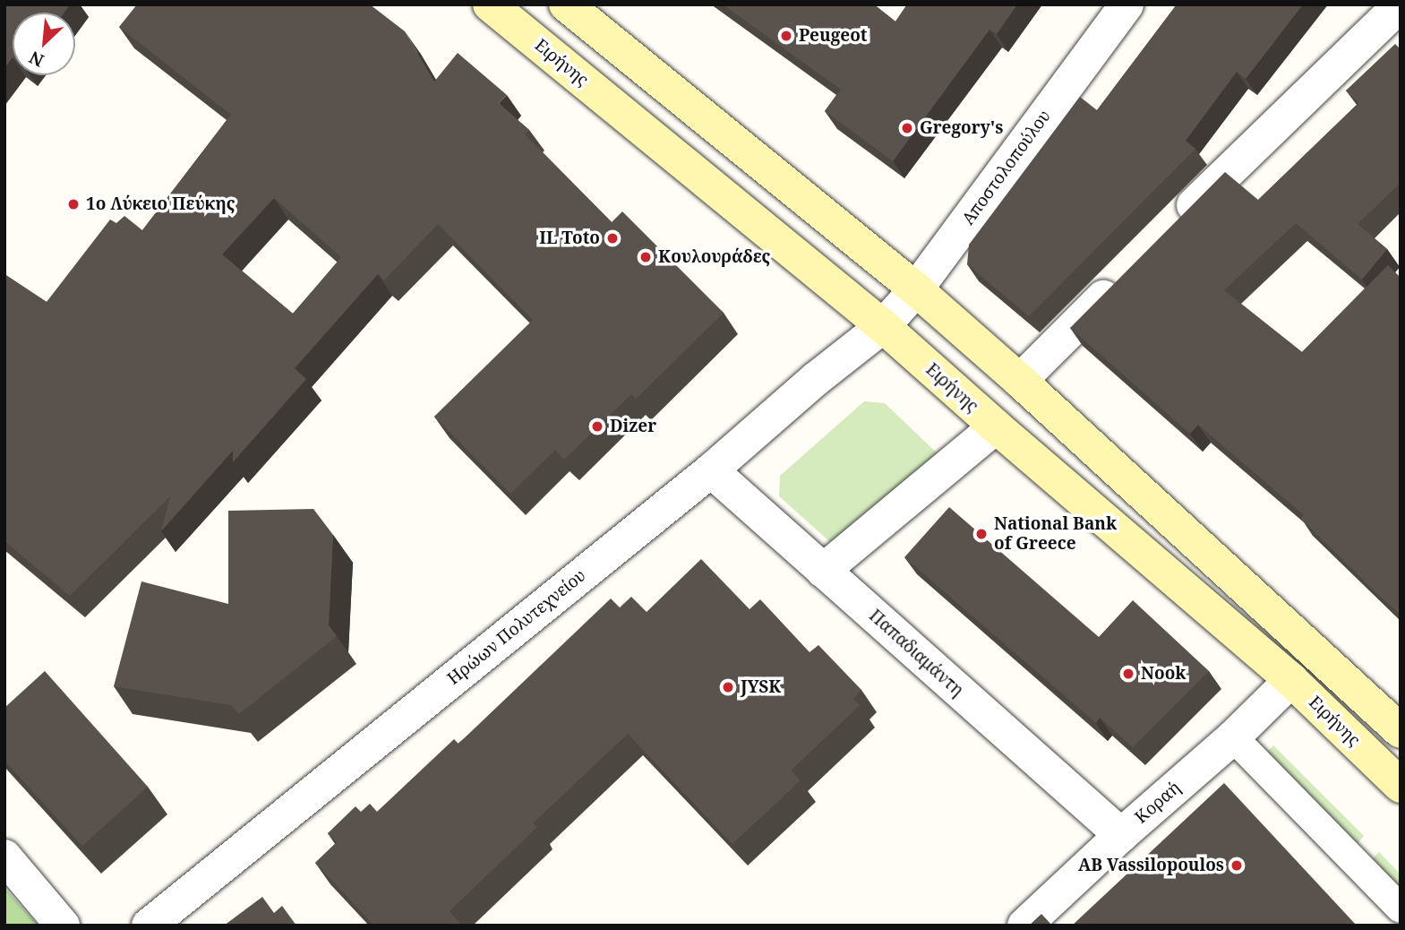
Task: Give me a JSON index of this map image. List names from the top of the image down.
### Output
{
  "streets": {
    "main road": ["Ειρήνης"],
    "street": [
      "Αποστολοπούλου",
      "Ηρώων Πολυτεχνείου",
      "Παπαδιαμάντη",
      "Κοραή"
    ]
  },
  "crossings": [
    ["Ειρήνης", "Αποστολοπούλου"],
    ["Ειρήνης", "Ηρώων Πολυτεχνείου"],
    ["Ειρήνης", "Κοραή"],
    ["Αποστολοπούλου", "Ηρώων Πολυτεχνείου"],
    ["Ηρώων Πολυτεχνείου", "Παπαδιαμάντη"],
    ["Παπαδιαμάντη", "Κοραή"]
  ],
  "places": [
    "Peugeot",
    "Gregory's",
    "1ο Λύκειο Πεύκης",
    "IL Toto",
    "Κουλουράδες",
    "Dizer",
    "National Bank of Greece",
    "Nook",
    "JYSK",
    "AB Vassilopoulos"
  ],
  "north": "bottom left"
}
